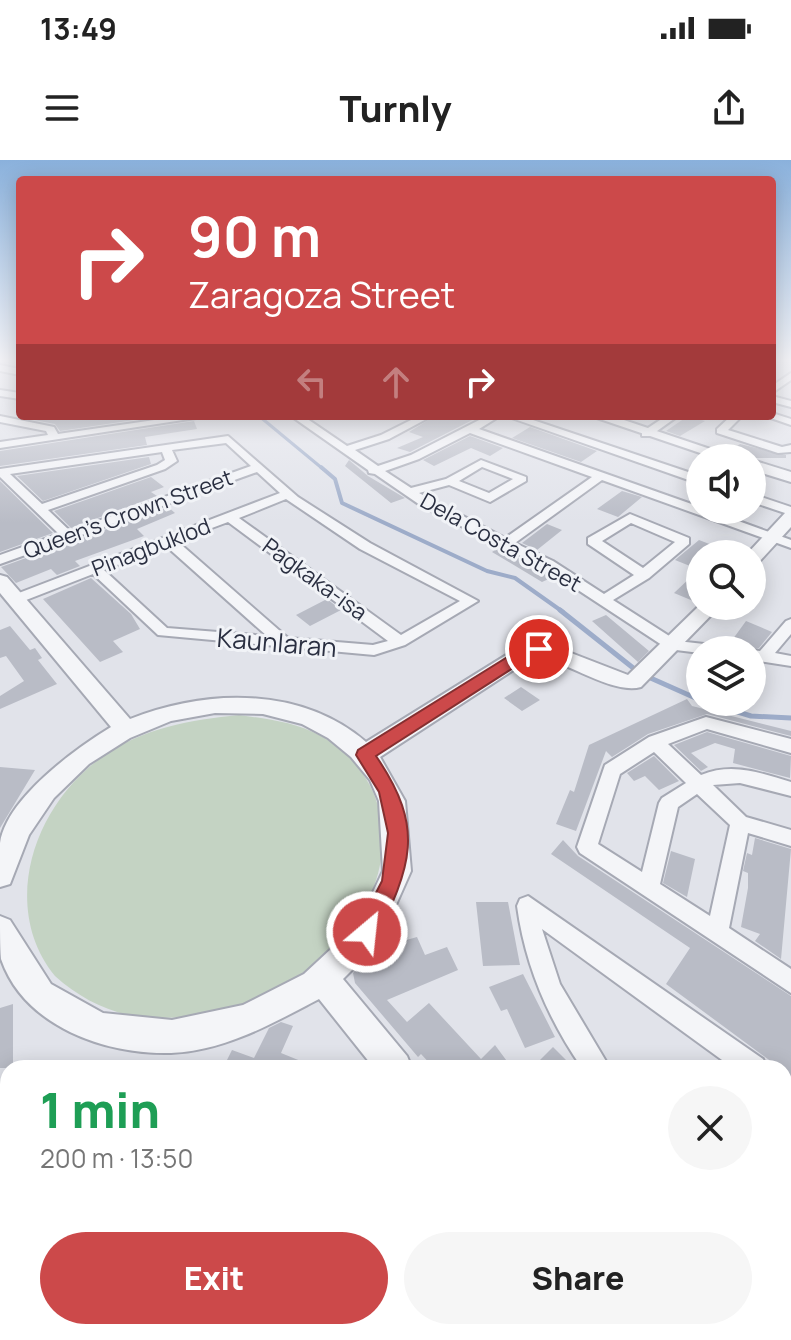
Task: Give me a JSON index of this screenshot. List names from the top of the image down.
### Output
{
  "streets": {
    "street": [
      "Queen's Crown Street",
      "Dela Costa Street",
      "Pinagbuklod",
      "Pagkaka-isa",
      "Kaunlaran"
    ]
  },
  "crossings": [
    ["Pinagbuklod", "Pagkaka-isa"],
    ["Pinagbuklod", "Kaunlaran"],
    ["Pagkaka-isa", "Kaunlaran"]
  ],
  "page": {
    "status": "13:49",
    "header": "Turnly",
    "turn": ["90 m", "Zaragoza Street"],
    "heading": ["1 min", "200 m · 13:50"],
    "buttons": ["Exit", "Share"]
  }
}
